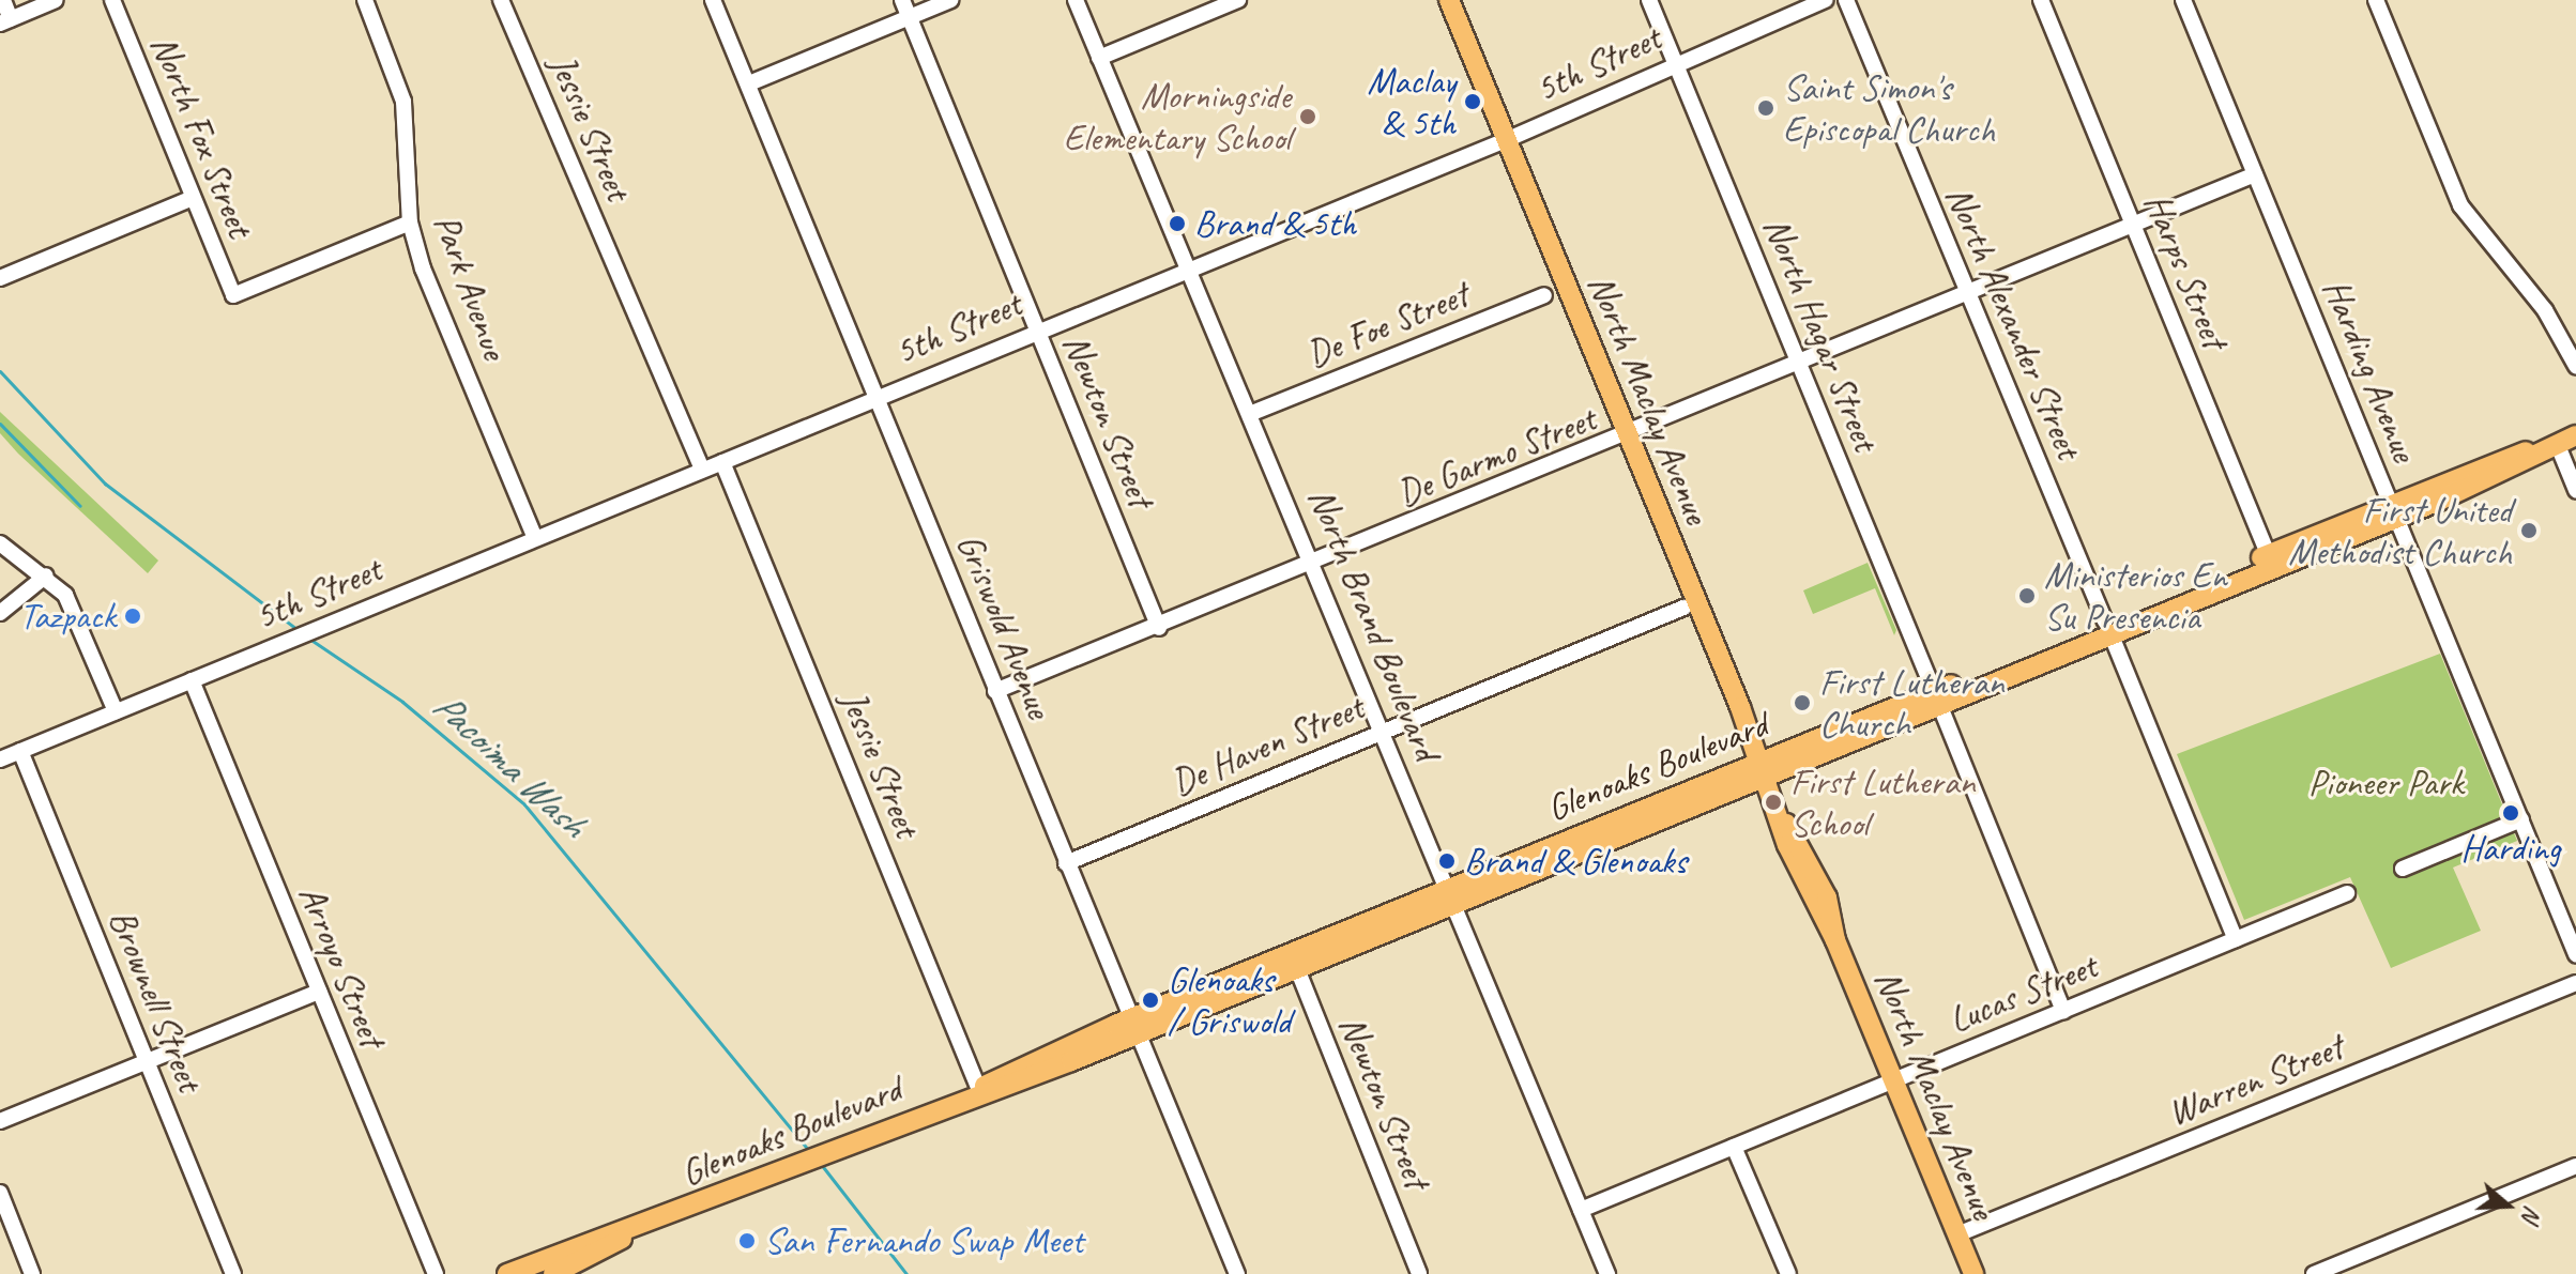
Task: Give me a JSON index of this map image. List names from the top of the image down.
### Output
{
  "streets": {
    "main road": ["North Maclay Avenue", "Glenoaks Boulevard"],
    "street": [
      "5th Street",
      "Jessie Street",
      "North Fox Street",
      "Harps Street",
      "Park Avenue",
      "North Alexander Street",
      "De Foe Street",
      "North Hagar Street",
      "Harding Avenue",
      "Newton Street",
      "De Garmo Street",
      "North Brand Boulevard",
      "Griswold Avenue",
      "De Haven Street",
      "Arroyo Street",
      "Lucas Street",
      "Brownell Street",
      "Warren Street"
    ]
  },
  "crossings": [
    ["5th Street", "Jessie Street"],
    ["5th Street", "Park Avenue"],
    ["5th Street", "North Hagar Street"],
    ["5th Street", "North Maclay Avenue"],
    ["5th Street", "Newton Street"],
    ["5th Street", "North Brand Boulevard"],
    ["5th Street", "Griswold Avenue"],
    ["5th Street", "Arroyo Street"],
    ["5th Street", "Brownell Street"],
    ["Jessie Street", "Glenoaks Boulevard"],
    ["North Fox Street", "Park Avenue"],
    ["Harps Street", "De Garmo Street"],
    ["Harps Street", "Glenoaks Boulevard"],
    ["North Alexander Street", "De Garmo Street"],
    ["North Alexander Street", "Glenoaks Boulevard"],
    ["North Alexander Street", "Lucas Street"],
    ["De Foe Street", "North Brand Boulevard"],
    ["North Hagar Street", "De Garmo Street"],
    ["North Hagar Street", "Glenoaks Boulevard"],
    ["North Hagar Street", "Lucas Street"],
    ["Harding Avenue", "De Garmo Street"],
    ["Harding Avenue", "Glenoaks Boulevard"],
    ["North Maclay Avenue", "De Garmo Street"],
    ["North Maclay Avenue", "Glenoaks Boulevard"],
    ["North Maclay Avenue", "Lucas Street"],
    ["North Maclay Avenue", "Warren Street"],
    ["Newton Street", "De Garmo Street"],
    ["Newton Street", "Glenoaks Boulevard"],
    ["De Garmo Street", "North Brand Boulevard"],
    ["De Garmo Street", "Griswold Avenue"],
    ["North Brand Boulevard", "De Haven Street"],
    ["North Brand Boulevard", "Glenoaks Boulevard"],
    ["North Brand Boulevard", "Lucas Street"],
    ["Griswold Avenue", "De Haven Street"],
    ["Griswold Avenue", "Glenoaks Boulevard"]
  ],
  "water": ["Pacoima Wash"],
  "parks": ["Pioneer Park"],
  "places": [
    "Maclay & 5th",
    "Saint Simon's Episcopal Church",
    "Morningside Elementary School",
    "Brand & 5th",
    "First United Methodist Church",
    "Ministerios En Su Presencia",
    "Tazpack",
    "First Lutheran Church",
    "First Lutheran School",
    "Harding",
    "Brand & Glenoaks",
    "Glenoaks / Griswold",
    "San Fernando Swap Meet"
  ],
  "north": "right"
}
